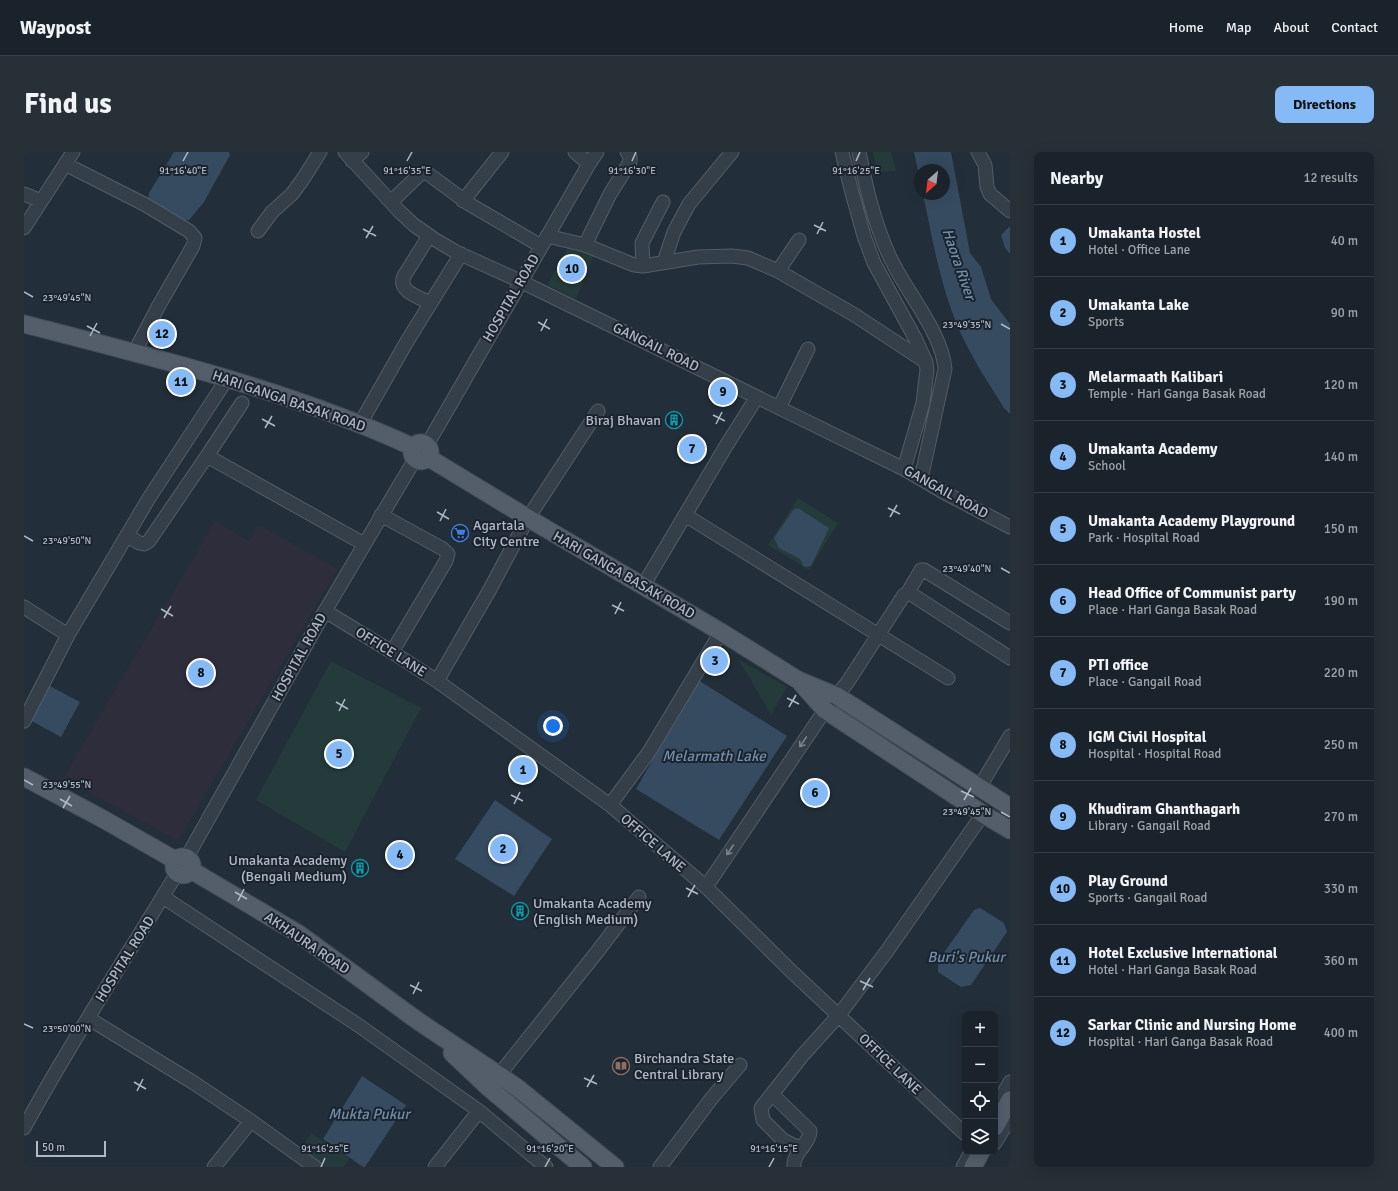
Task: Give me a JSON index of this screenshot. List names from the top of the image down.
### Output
{
  "streets": {
    "main road": ["HARI GANGA BASAK ROAD", "AKHAURA ROAD"],
    "street": ["HOSPITAL ROAD", "GANGAIL ROAD", "OFFICE LANE"]
  },
  "crossings": [
    ["HOSPITAL ROAD", "GANGAIL ROAD"],
    ["HOSPITAL ROAD", "HARI GANGA BASAK ROAD"],
    ["HOSPITAL ROAD", "OFFICE LANE"],
    ["HOSPITAL ROAD", "AKHAURA ROAD"]
  ],
  "water": [
    "Haora River",
    "Melarmath Lake",
    "Buri's Pukur",
    "Mukta Pukur"
  ],
  "places": {
    "building": ["Biraj Bhavan", "Umakanta Academy (Bengali Medium)", "Umakanta Academy (English Medium)"],
    "supermarket": ["Agartala City Centre"],
    "library": ["Birchandra State Central Library"]
  },
  "scale_bar": "50 m",
  "north": "bottom left",
  "page": {
    "header": "Waypost",
    "nav": [
      "Home",
      "Map",
      "About",
      "Contact"
    ],
    "buttons": "Directions",
    "title": "Find us",
    "heading": ["Nearby", "12 results"],
    "list": [
      {
        "mark": "1",
        "name": "Umakanta Hostel",
        "note": "Hotel · Office Lane",
        "value": "40 m"
      },
      {
        "mark": "2",
        "name": "Umakanta Lake",
        "note": "Sports",
        "value": "90 m"
      },
      {
        "mark": "3",
        "name": "Melarmaath Kalibari",
        "note": "Temple · Hari Ganga Basak Road",
        "value": "120 m"
      },
      {
        "mark": "4",
        "name": "Umakanta Academy",
        "note": "School",
        "value": "140 m"
      },
      {
        "mark": "5",
        "name": "Umakanta Academy Playground",
        "note": "Park · Hospital Road",
        "value": "150 m"
      },
      {
        "mark": "6",
        "name": "Head Office of Communist party",
        "note": "Place · Hari Ganga Basak Road",
        "value": "190 m"
      },
      {
        "mark": "7",
        "name": "PTI office",
        "note": "Place · Gangail Road",
        "value": "220 m"
      },
      {
        "mark": "8",
        "name": "IGM Civil Hospital",
        "note": "Hospital · Hospital Road",
        "value": "250 m"
      },
      {
        "mark": "9",
        "name": "Khudiram Ghanthagarh",
        "note": "Library · Gangail Road",
        "value": "270 m"
      },
      {
        "mark": "10",
        "name": "Play Ground",
        "note": "Sports · Gangail Road",
        "value": "330 m"
      },
      {
        "mark": "11",
        "name": "Hotel Exclusive International",
        "note": "Hotel · Hari Ganga Basak Road",
        "value": "360 m"
      },
      {
        "mark": "12",
        "name": "Sarkar Clinic and Nursing Home",
        "note": "Hospital · Hari Ganga Basak Road",
        "value": "400 m"
      }
    ],
    "pins": [
      "10",
      "12",
      "11",
      "9",
      "7",
      "3",
      "8",
      "5",
      "1",
      "6",
      "2",
      "4"
    ],
    "map_buttons": ["+", "−"],
    "scale": "50 m"
  },
  "coordinates": [
    "91°16'40\"E",
    "91°16'35\"E",
    "91°16'30\"E",
    "91°16'25\"E",
    "23°49'45\"N",
    "23°49'35\"N",
    "23°49'50\"N",
    "23°49'40\"N",
    "23°49'55\"N",
    "23°50'00\"N",
    "91°16'20\"E",
    "91°16'15\"E"
  ]
}
